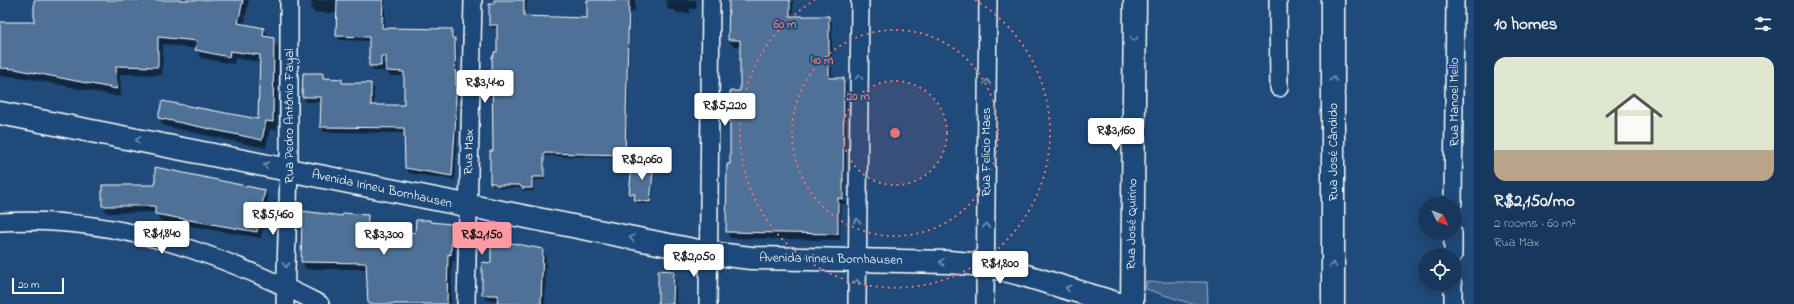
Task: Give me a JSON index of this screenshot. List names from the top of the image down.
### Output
{
  "streets": {
    "main road": ["Rua José Cândido", "Avenida Irineu Bornhausen", "Rua José Quirino"],
    "street": [
      "Rua Manoel Mello",
      "Rua Pedro Antônio Fayal",
      "Rua Max",
      "Rua Felício Maes"
    ]
  },
  "crossings": [
    ["Rua Pedro Antônio Fayal", "Avenida Irineu Bornhausen"],
    ["Rua Max", "Avenida Irineu Bornhausen"],
    ["Rua Felício Maes", "Avenida Irineu Bornhausen"]
  ],
  "one_way": [
    "Rua Pedro Antônio Fayal",
    "Rua José Cândido",
    "Avenida Irineu Bornhausen",
    "Rua José Quirino"
  ],
  "scale_bar": "20 m",
  "north": "bottom right",
  "page": {
    "heading": "10 homes",
    "list": [
      {
        "name": "R$2,150/mo",
        "note": "2 rooms · 60 m² · Rua Max"
      }
    ],
    "price": [
      "R$3,440",
      "R$5,220",
      "R$3,160",
      "R$2,060",
      "R$5,460",
      "R$1,840",
      "R$3,300",
      "R$2,150",
      "R$2,050",
      "R$1,800"
    ],
    "scale": "20 m"
  },
  "rings": ["60 m", "40 m", "20 m"]
}
